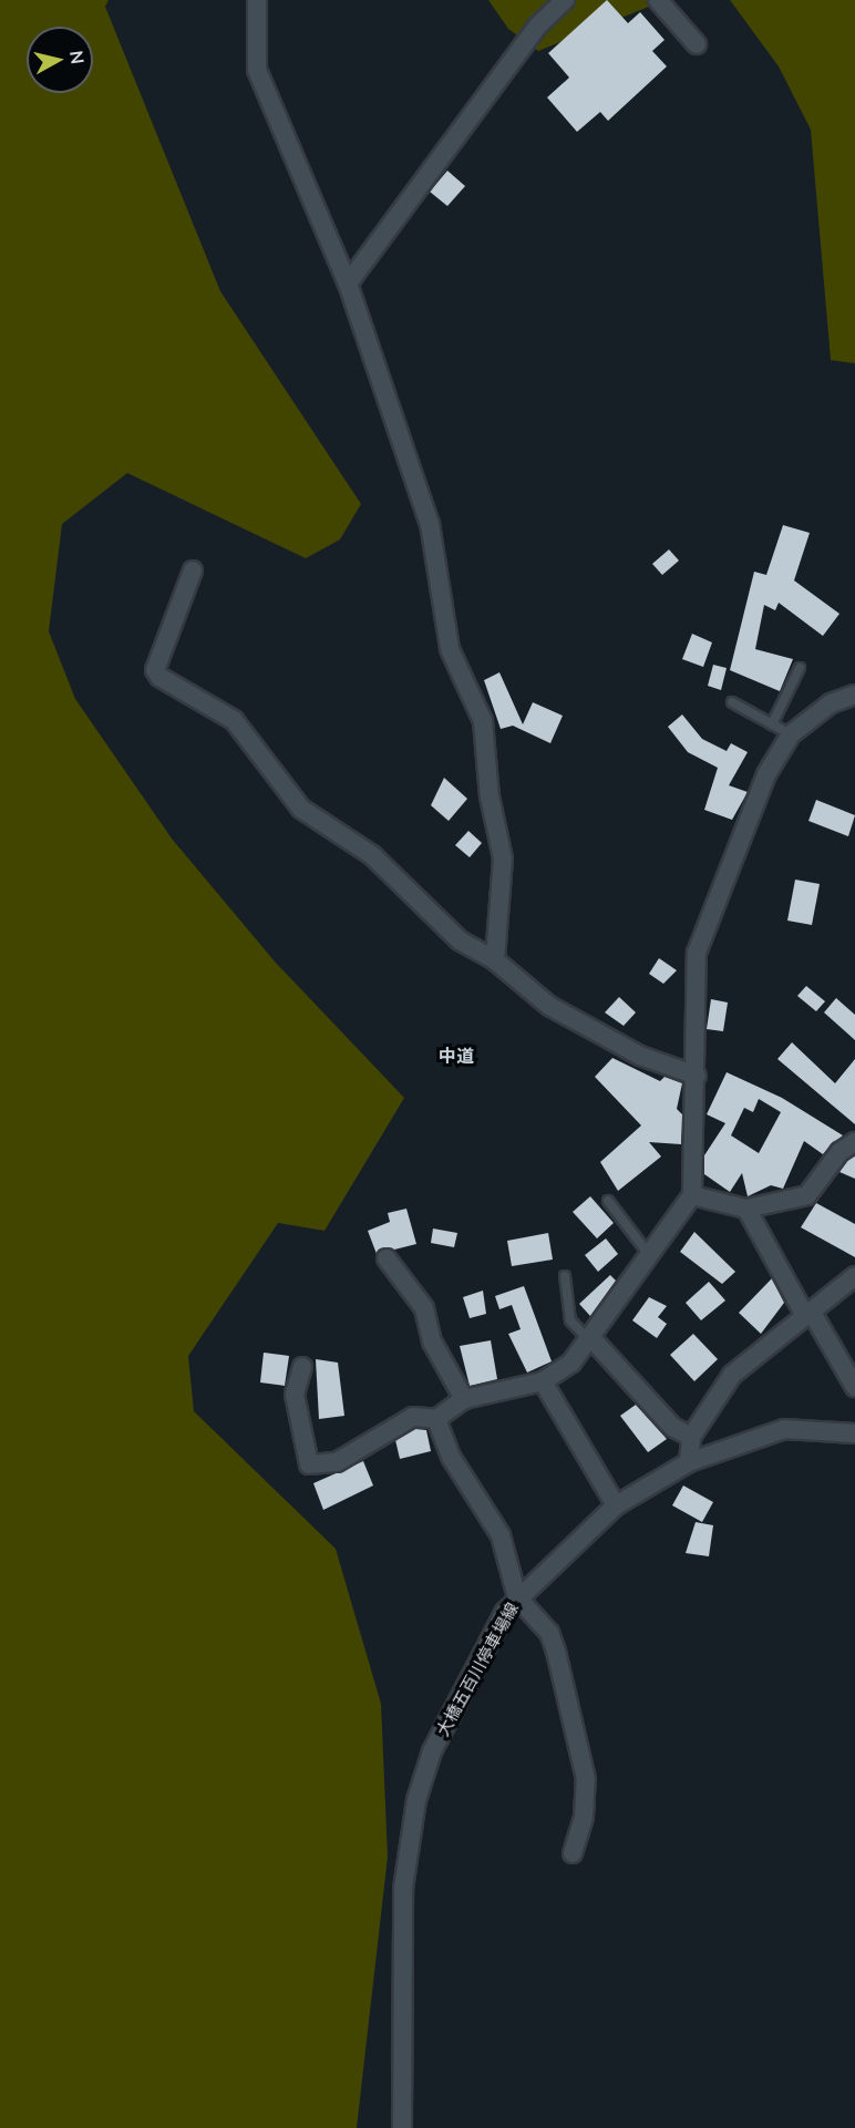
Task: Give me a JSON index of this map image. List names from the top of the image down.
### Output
{
  "streets": {
    "street": ["大橋五百川停車場線"]
  },
  "districts": ["中道"],
  "north": "right"
}
